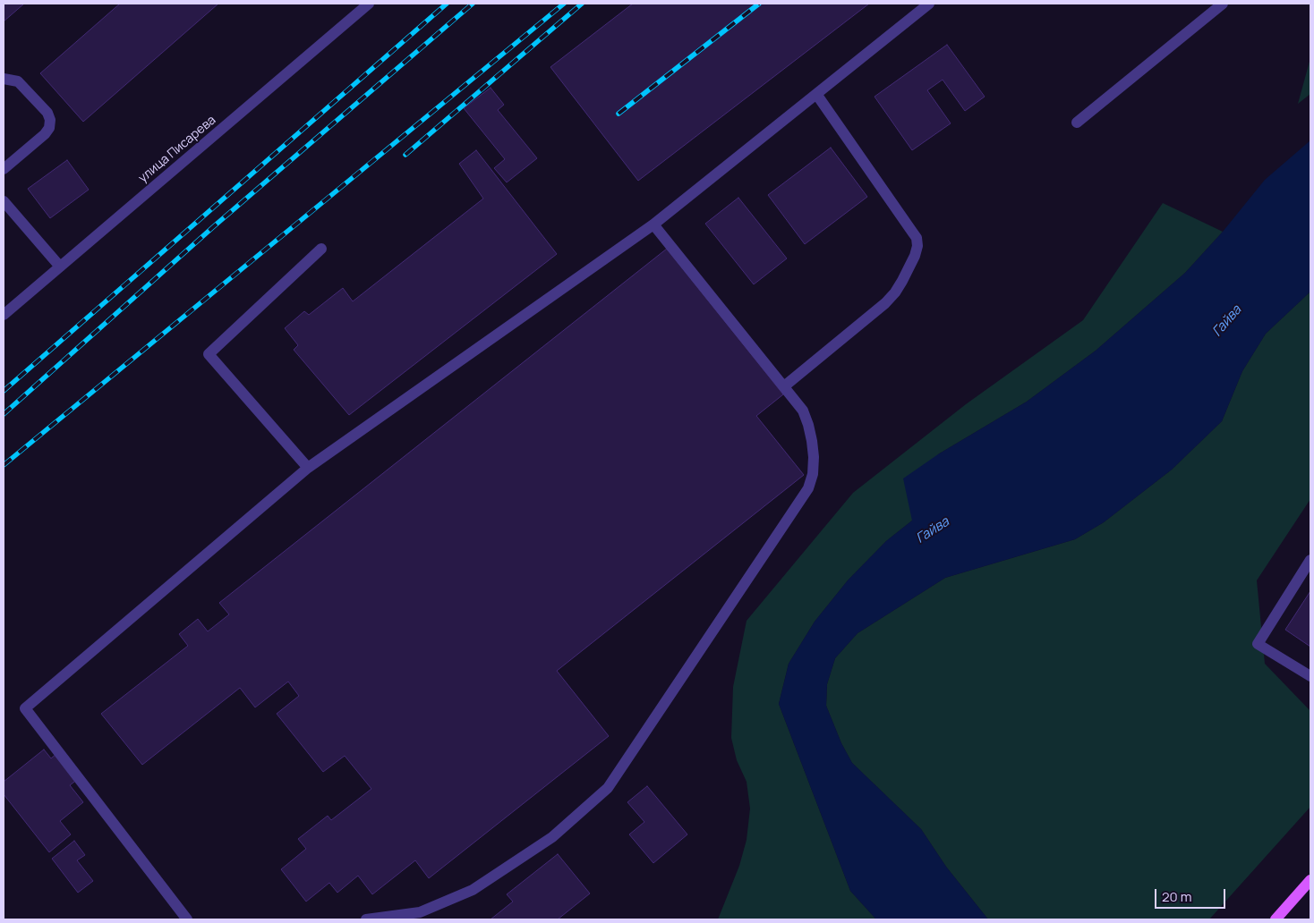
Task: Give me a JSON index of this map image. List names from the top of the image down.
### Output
{
  "streets": {
    "street": ["улица Писарева"]
  },
  "water": ["Гайва"],
  "scale_bar": "20 m"
}
